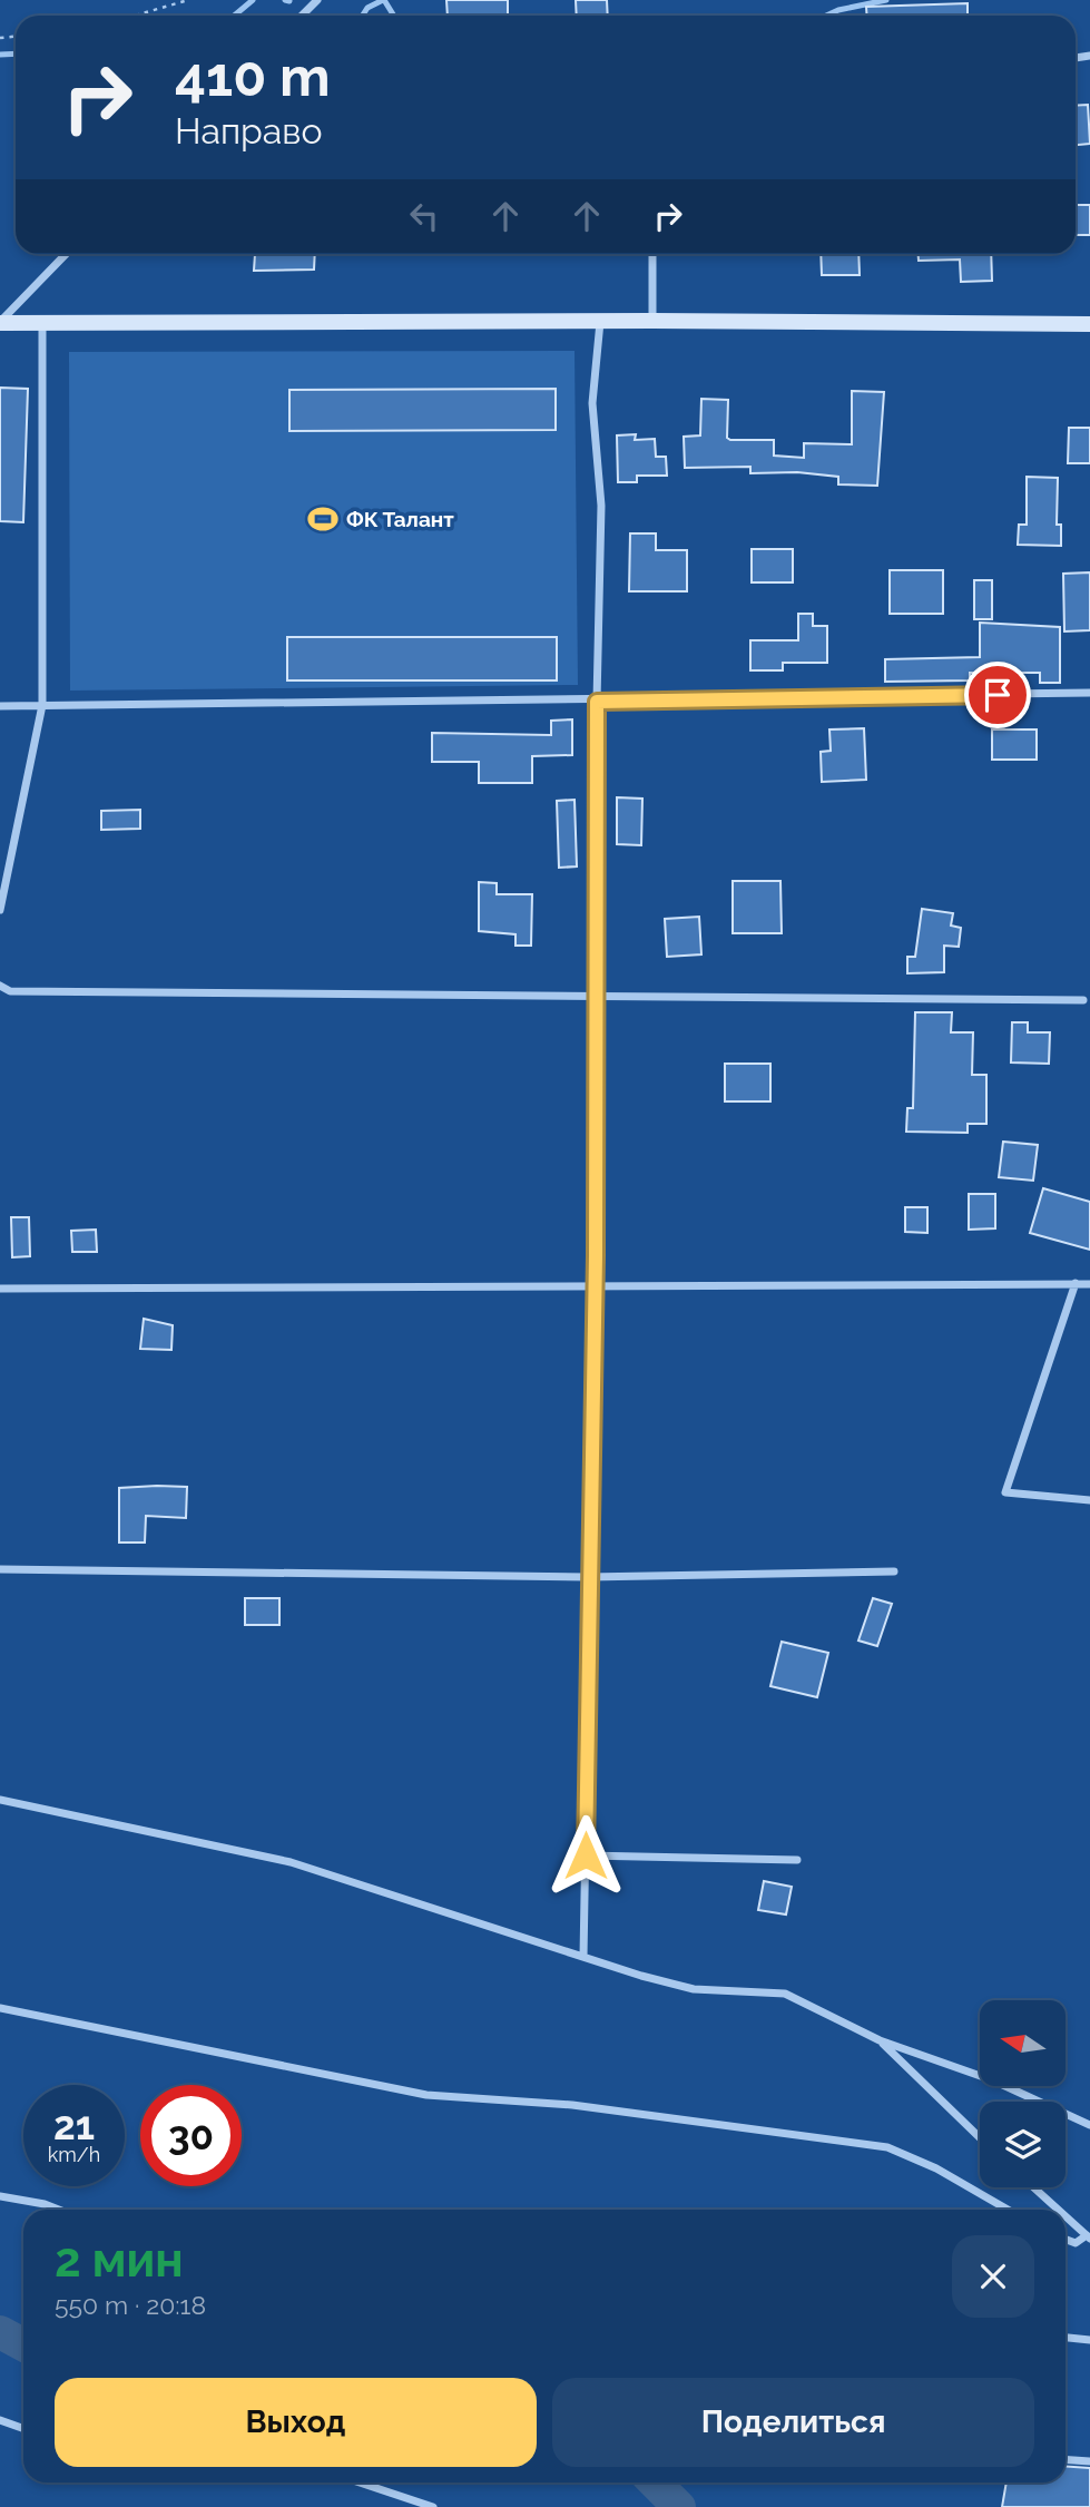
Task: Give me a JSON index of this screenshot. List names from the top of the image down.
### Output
{
  "places": {
    "sports": ["ФК Талант"]
  },
  "north": "left",
  "page": {
    "turn": ["410 m", "Направо"],
    "speed": "21 km/h",
    "limit": "30",
    "heading": ["2 мин", "550 m · 20:18"],
    "buttons": ["Выход", "Поделиться"]
  }
}
